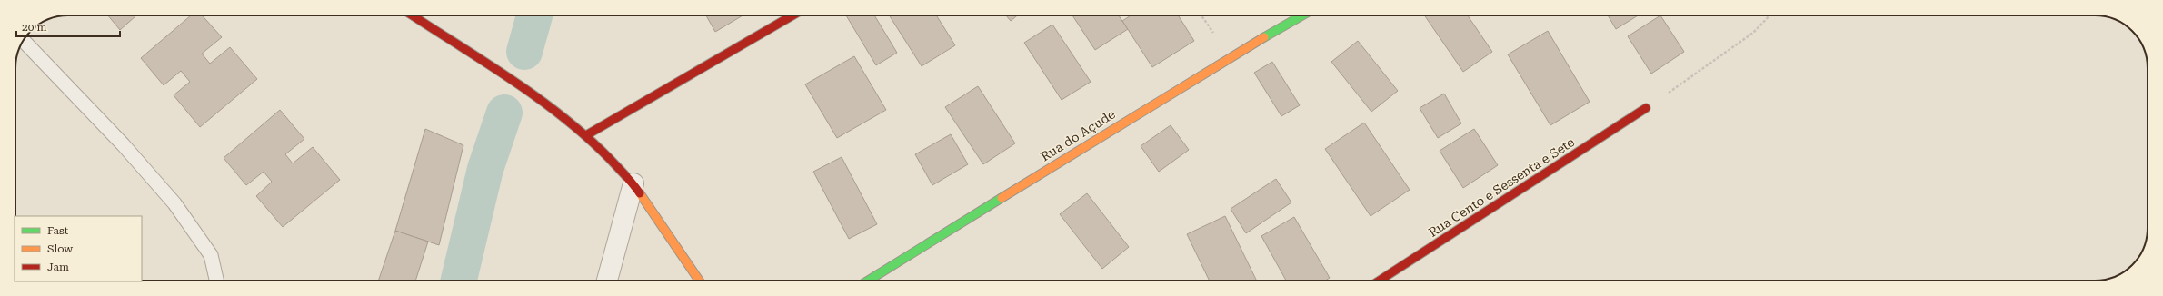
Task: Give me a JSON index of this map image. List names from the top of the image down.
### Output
{
  "streets": {
    "street": ["Rua do Açude", "Rua Cento e Sessenta e Sete"]
  },
  "legend": ["Fast", "Slow", "Jam"],
  "scale_bar": "20 m"
}
